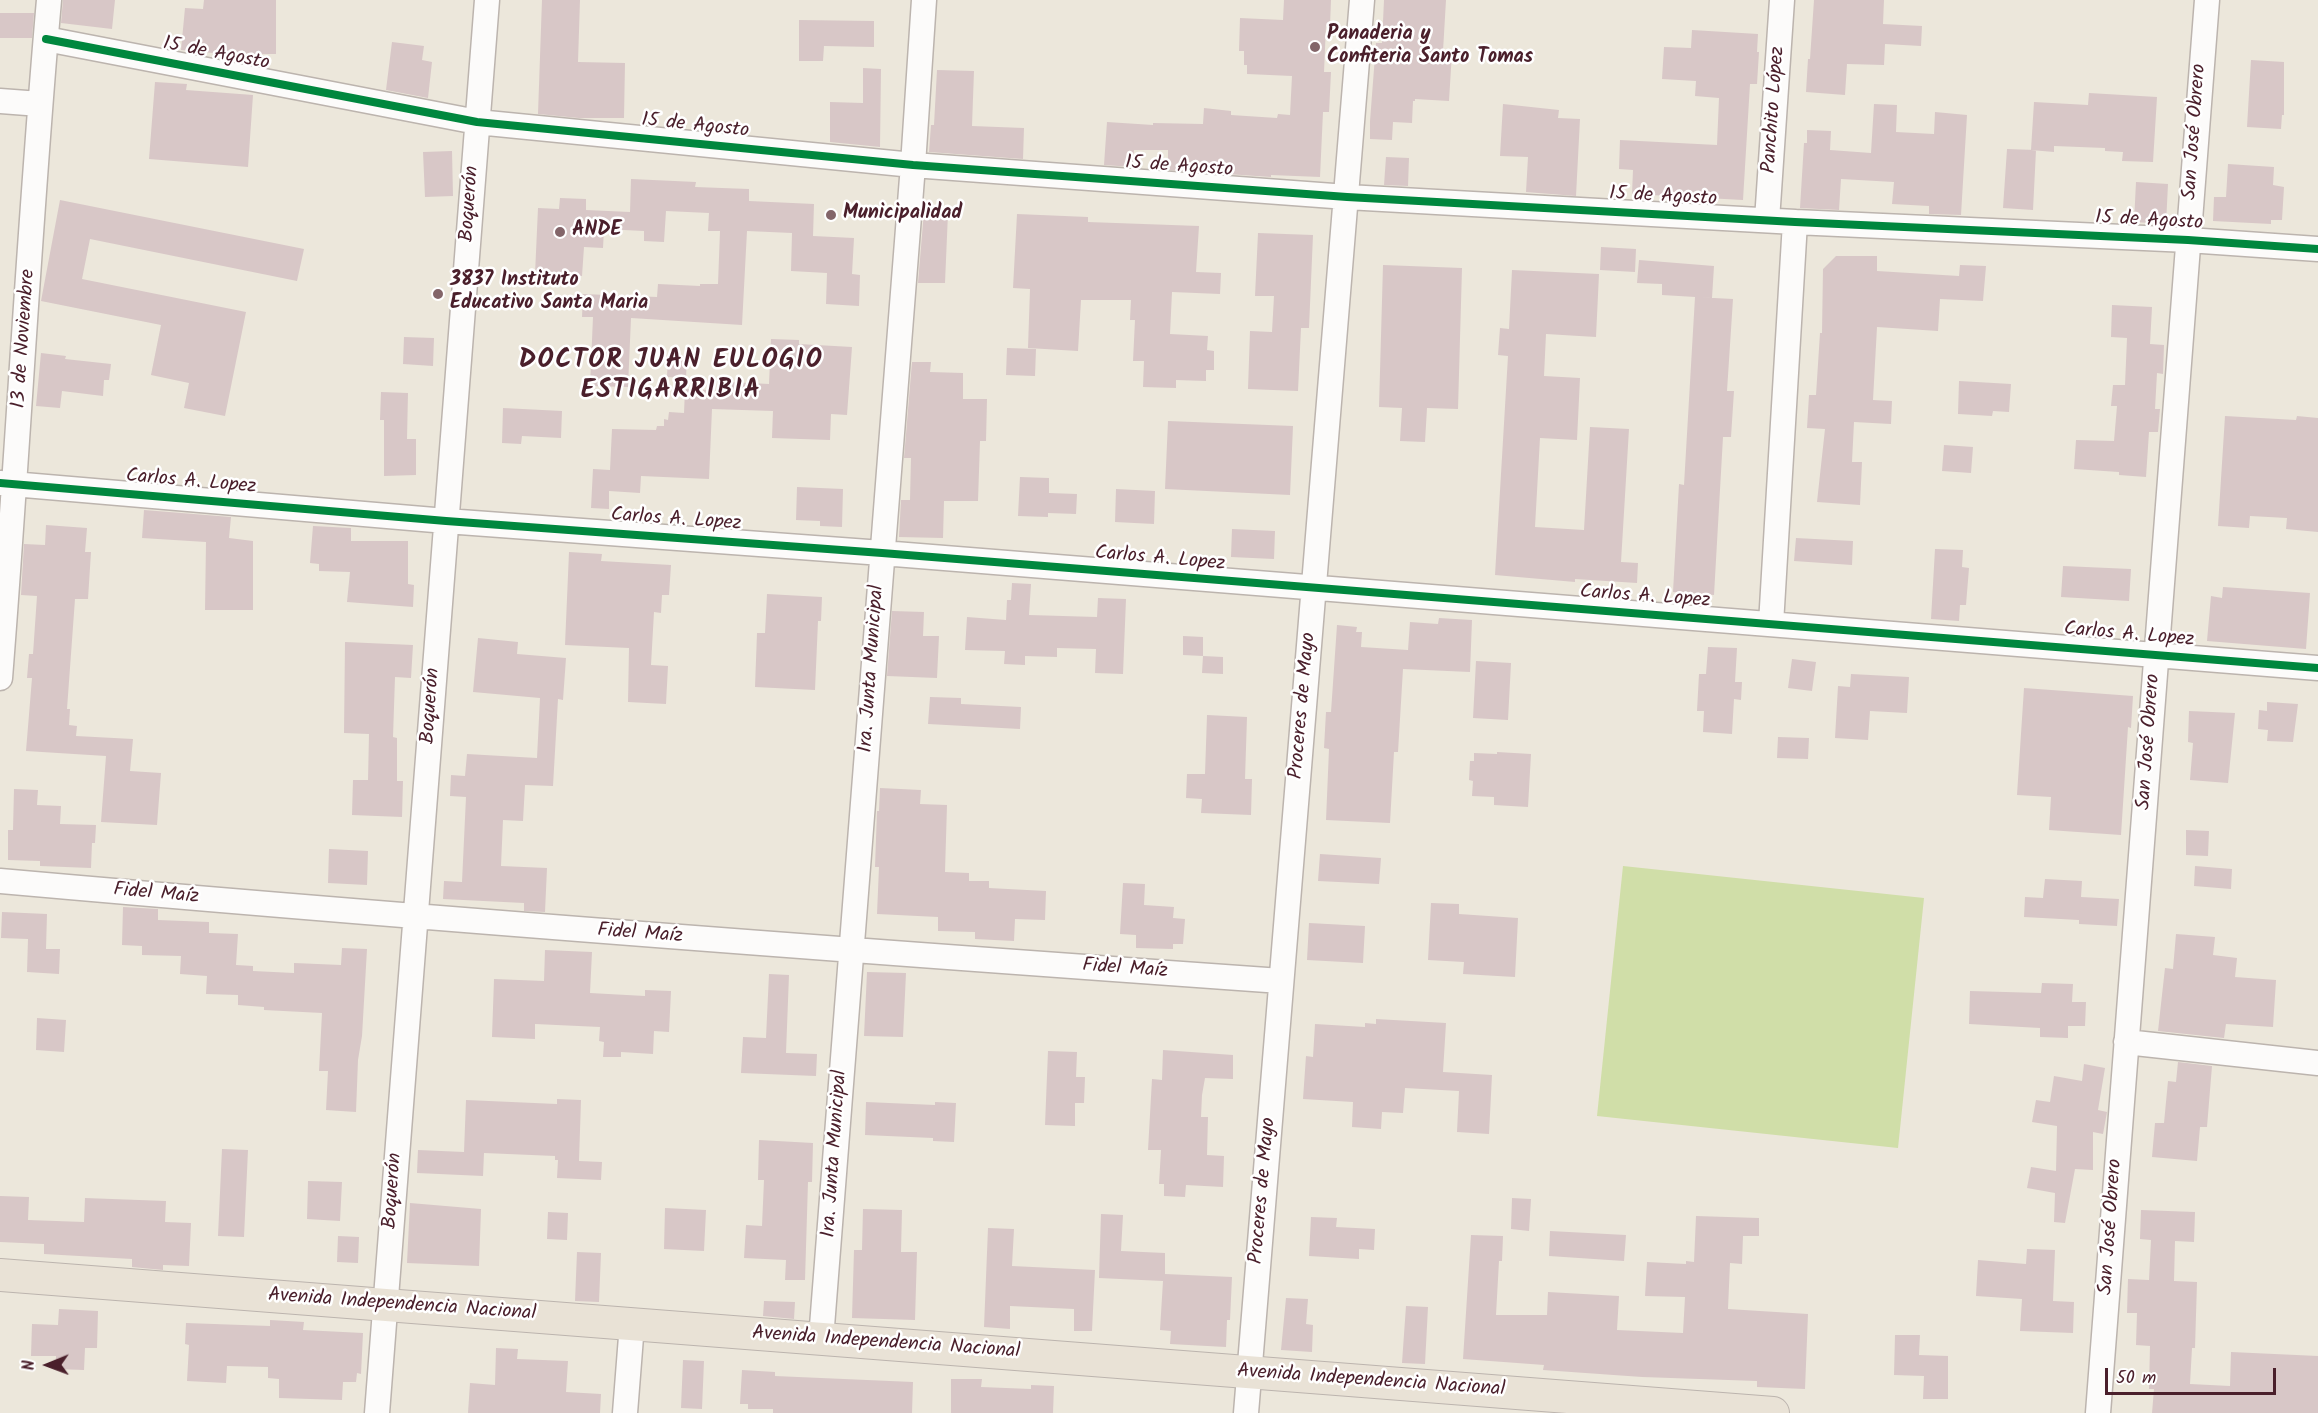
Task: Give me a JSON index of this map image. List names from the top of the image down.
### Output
{
  "streets": {
    "main road": ["Avenida Independencia Nacional"],
    "street": [
      "15 de Agosto",
      "Panchito López",
      "San José Obrero",
      "Boquerón",
      "13 de Noviembre",
      "Carlos A. Lopez",
      "1ra. Junta Municipal",
      "Proceres de Mayo",
      "Fidel Maíz"
    ]
  },
  "crossings": [
    ["15 de Agosto", "Panchito López"],
    ["15 de Agosto", "San José Obrero"],
    ["15 de Agosto", "Boquerón"],
    ["15 de Agosto", "13 de Noviembre"],
    ["15 de Agosto", "1ra. Junta Municipal"],
    ["15 de Agosto", "Proceres de Mayo"],
    ["San José Obrero", "Carlos A. Lopez"],
    ["Boquerón", "Carlos A. Lopez"],
    ["Boquerón", "Fidel Maíz"],
    ["Boquerón", "Avenida Independencia Nacional"],
    ["13 de Noviembre", "Carlos A. Lopez"],
    ["Carlos A. Lopez", "1ra. Junta Municipal"],
    ["Carlos A. Lopez", "Proceres de Mayo"],
    ["1ra. Junta Municipal", "Fidel Maíz"],
    ["1ra. Junta Municipal", "Avenida Independencia Nacional"],
    ["Proceres de Mayo", "Fidel Maíz"],
    ["Proceres de Mayo", "Avenida Independencia Nacional"]
  ],
  "districts": ["DOCTOR JUAN EULOGIO ESTIGARRIBIA"],
  "places": [
    "Panaderia y Confiteria Santo Tomas",
    "Municipalidad",
    "ANDE",
    "3837 Instituto Educativo Santa Maria"
  ],
  "scale_bar": "50 m",
  "north": "left"
}
